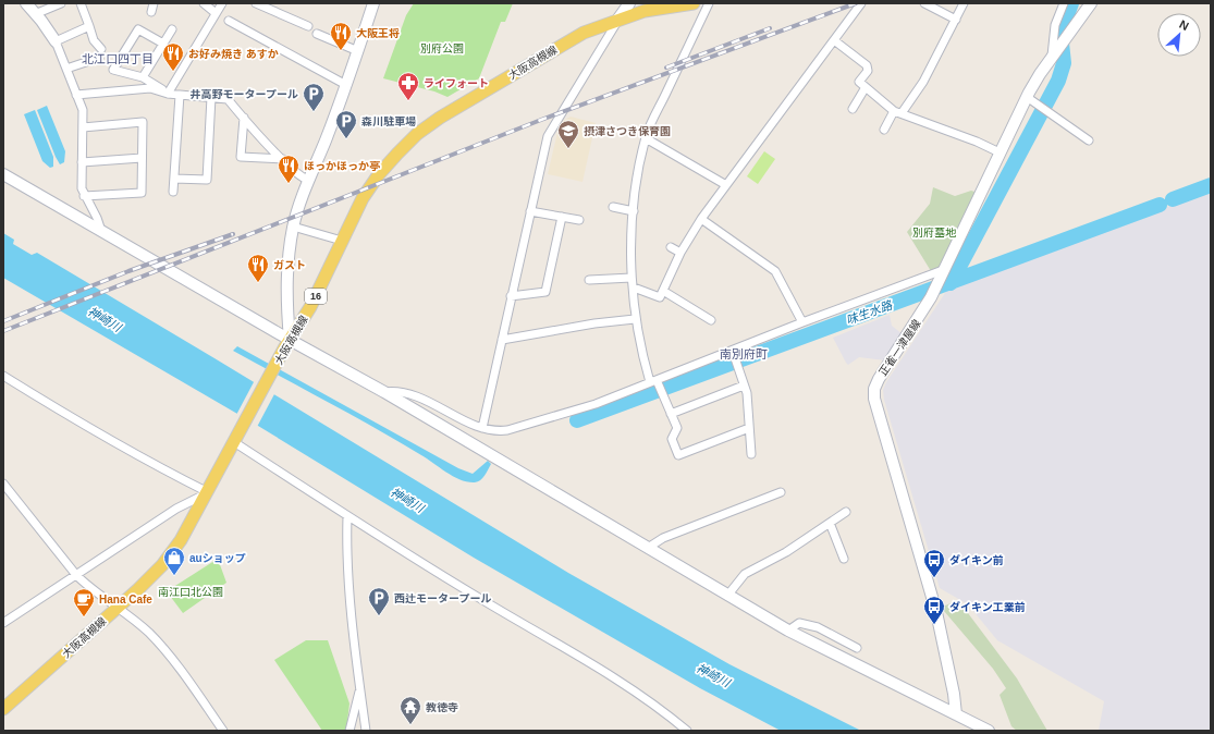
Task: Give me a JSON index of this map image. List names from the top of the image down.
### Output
{
  "streets": {
    "main road": ["大阪高槻線", "16"],
    "street": ["正雀一津屋線"]
  },
  "districts": ["北江口四丁目", "南別府町"],
  "water": ["味生水路", "神崎川"],
  "parks": ["別府公園", "別府墓地", "南江口北公園"],
  "places": {
    "restaurant": [
      "大阪王将",
      "お好み焼き あすか",
      "ほっかほっか亭",
      "ガスト"
    ],
    "pharmacy": ["ライフォート"],
    "parking": ["井高野モータープール", "森川駐車場", "西辻モータープール"],
    "school or university": ["摂津さつき保育園"],
    "shop": ["auショップ"],
    "bus stop": ["ダイキン前", "ダイキン工業前"],
    "cafe": ["Hana Cafe"],
    "temple": ["教徳寺"]
  },
  "north": "top right"
}
